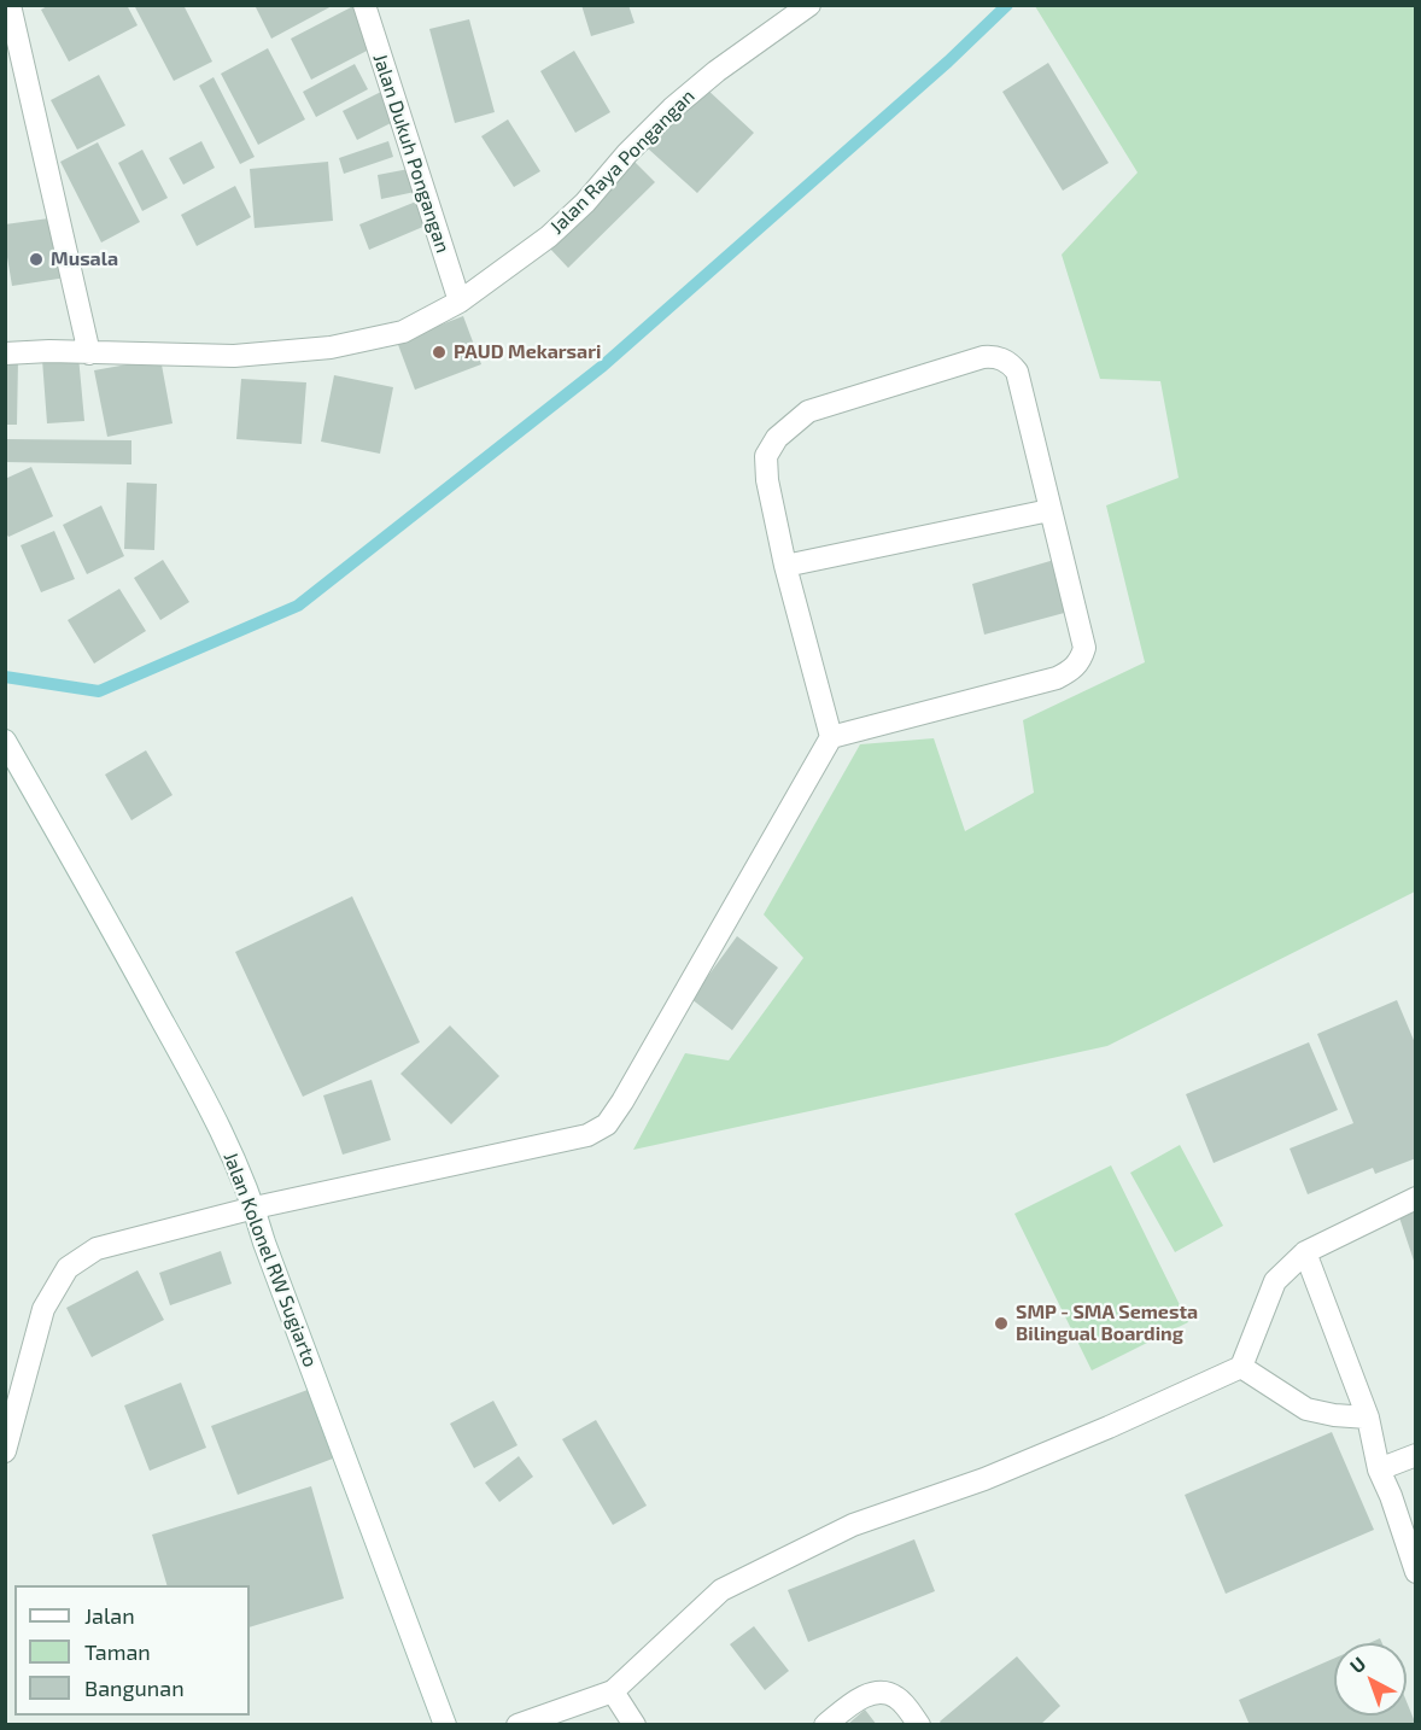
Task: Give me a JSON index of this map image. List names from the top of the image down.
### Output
{
  "streets": {
    "street": ["Jalan Dukuh Pongangan", "Jalan Raya Pongangan", "Jalan Kolonel RW Sugiarto"]
  },
  "crossings": [
    ["Jalan Dukuh Pongangan", "Jalan Raya Pongangan"]
  ],
  "places": ["Musala", "PAUD Mekarsari", "SMP - SMA Semesta Bilingual Boarding"],
  "legend": ["Jalan", "Taman", "Bangunan"],
  "north": "top left"
}
